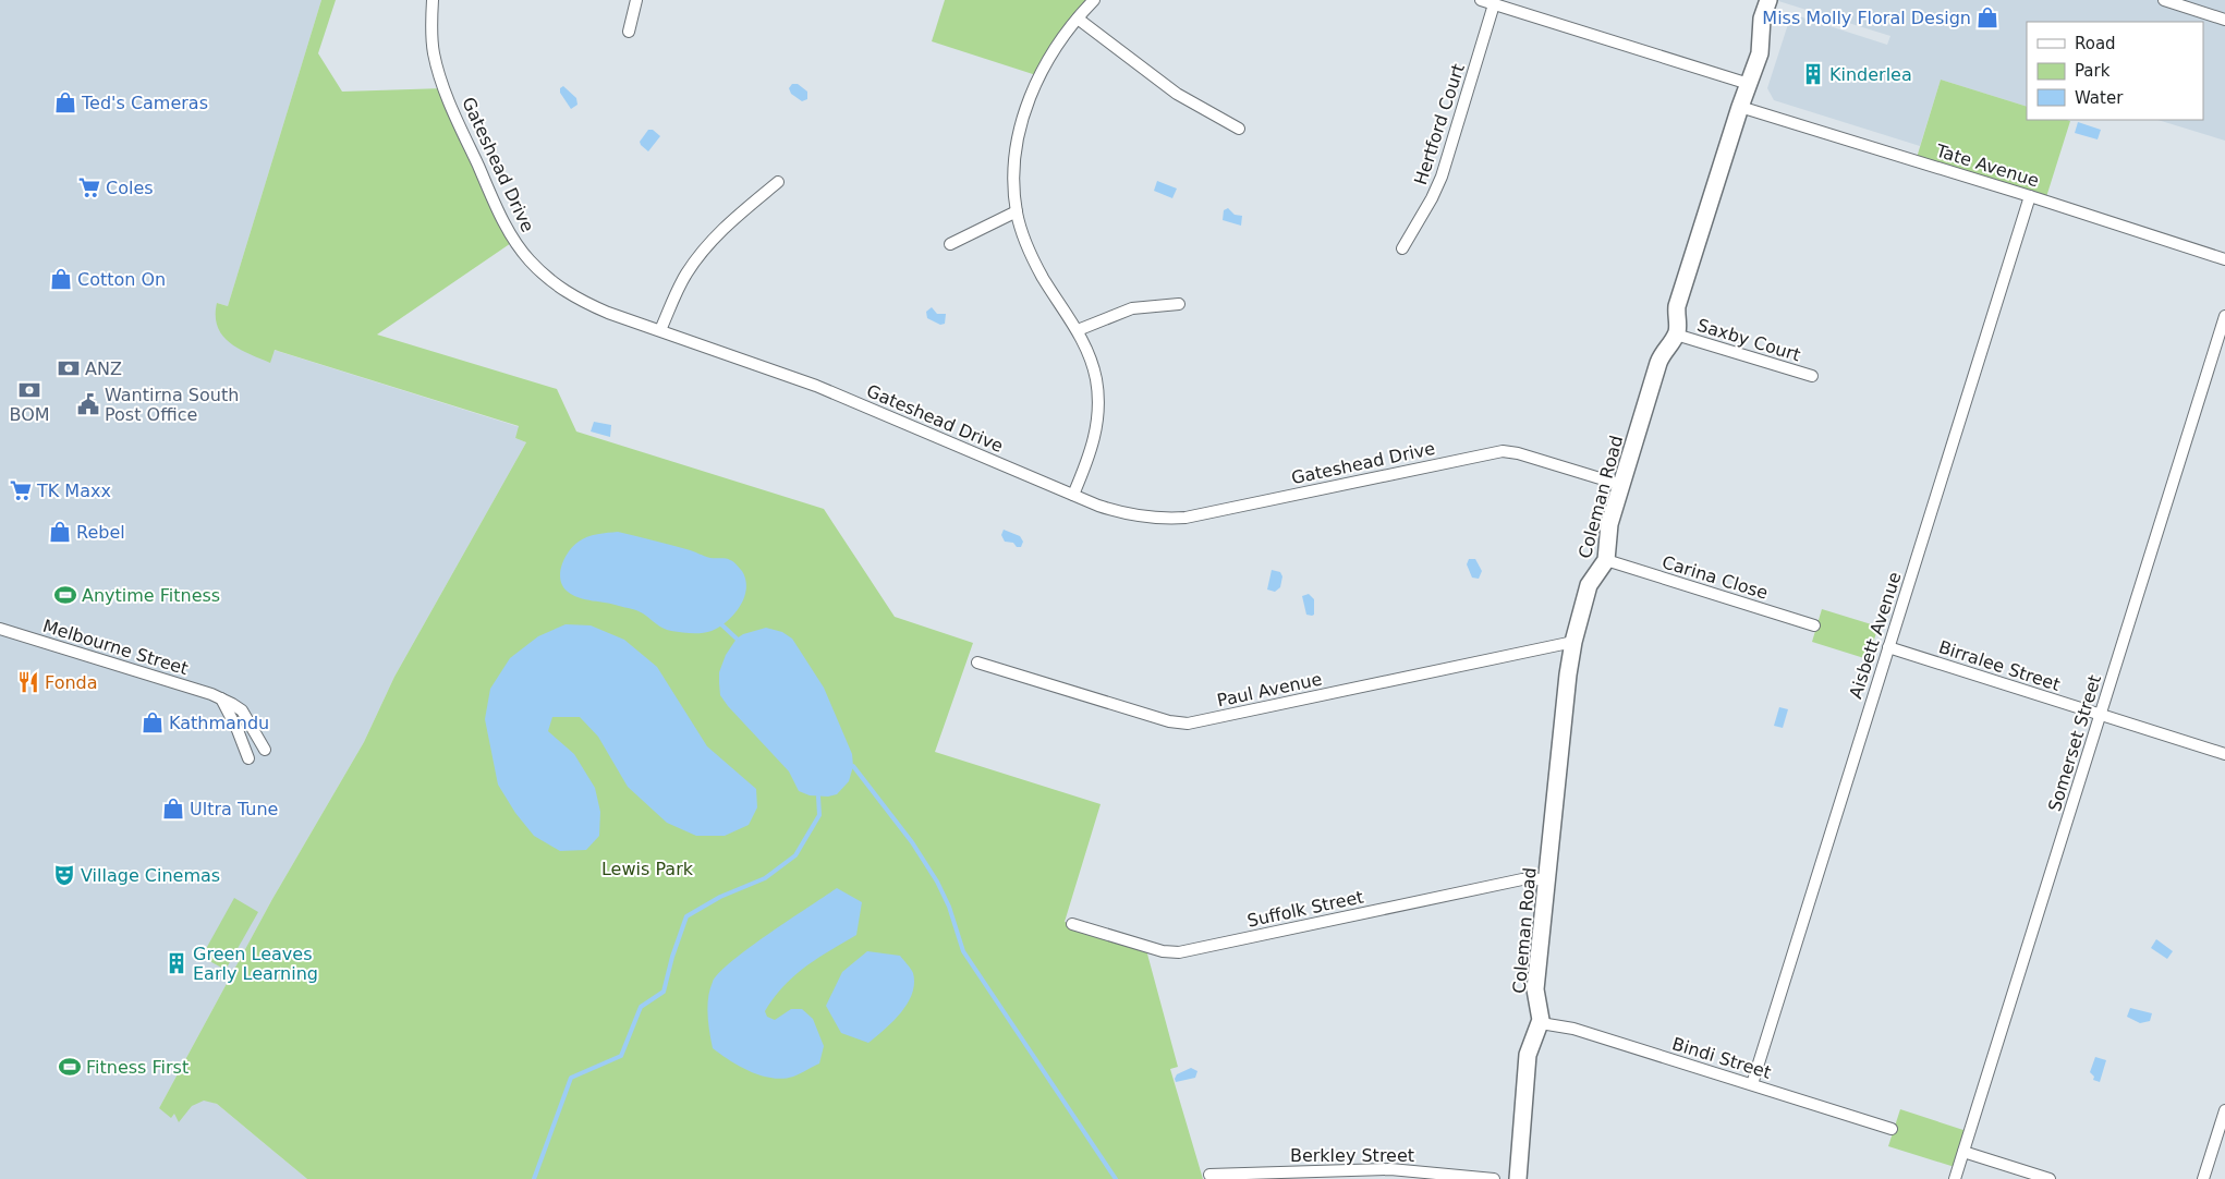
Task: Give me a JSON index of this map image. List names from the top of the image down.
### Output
{
  "streets": {
    "street": [
      "Hertford Court",
      "Gateshead Drive",
      "Tate Avenue",
      "Saxby Court",
      "Coleman Road",
      "Carina Close",
      "Aisbett Avenue",
      "Melbourne Street",
      "Birralee Street",
      "Paul Avenue",
      "Somerset Street",
      "Suffolk Street",
      "Bindi Street",
      "Berkley Street"
    ]
  },
  "crossings": [
    ["Gateshead Drive", "Coleman Road"],
    ["Tate Avenue", "Aisbett Avenue"],
    ["Saxby Court", "Coleman Road"],
    ["Coleman Road", "Carina Close"],
    ["Coleman Road", "Paul Avenue"],
    ["Coleman Road", "Suffolk Street"],
    ["Coleman Road", "Bindi Street"],
    ["Aisbett Avenue", "Birralee Street"],
    ["Aisbett Avenue", "Bindi Street"],
    ["Birralee Street", "Somerset Street"]
  ],
  "parks": ["Lewis Park"],
  "places": {
    "shop": [
      "Miss Molly Floral Design",
      "Ted's Cameras",
      "Cotton On",
      "Rebel",
      "Kathmandu",
      "Ultra Tune"
    ],
    "building": ["Kinderlea", "Green Leaves Early Learning"],
    "supermarket": ["Coles", "TK Maxx"],
    "bank": ["ANZ", "BOM"],
    "public building": ["Wantirna South Post Office"],
    "sports": ["Anytime Fitness", "Fitness First"],
    "restaurant": ["Fonda"],
    "theatre": ["Village Cinemas"]
  },
  "legend": ["Road", "Park", "Water"]
}
